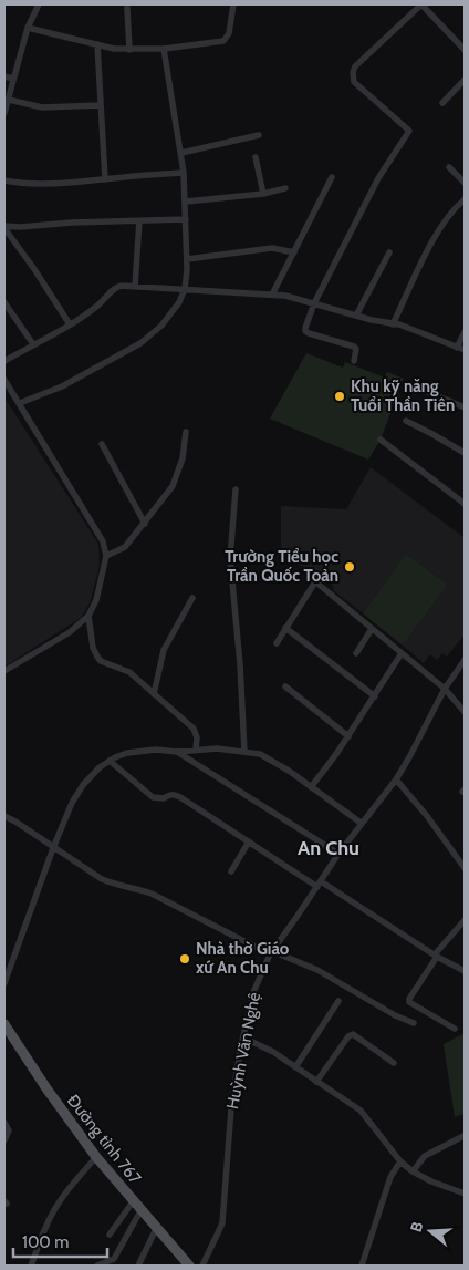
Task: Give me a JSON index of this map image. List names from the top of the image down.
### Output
{
  "streets": {
    "main road": ["Đường tỉnh 767"],
    "street": ["Huỳnh Văn Nghệ"]
  },
  "districts": ["An Chu"],
  "places": ["Khu kỹ năng Tuổi Thần Tiên", "Trường Tiểu học Trần Quốc Toản", "Nhà thờ Giáo xứ An Chu"],
  "scale_bar": "100 m",
  "north": "left"
}
